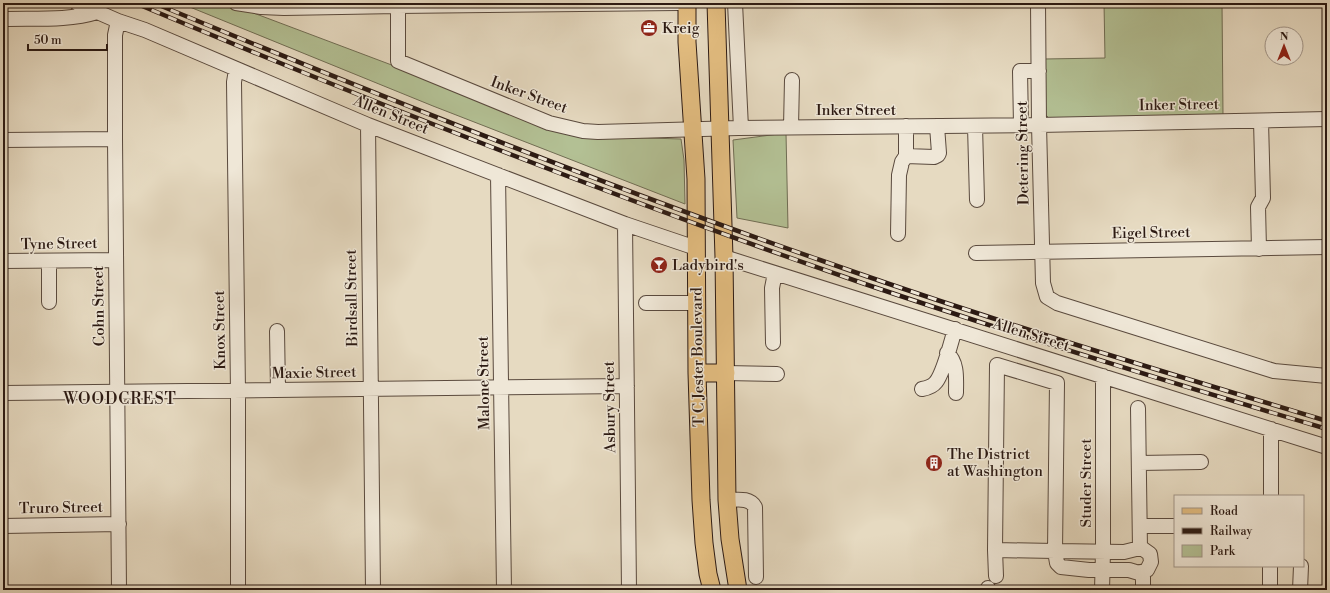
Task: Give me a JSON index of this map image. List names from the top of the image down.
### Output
{
  "streets": {
    "main road": ["T C Jester Boulevard"],
    "street": [
      "Inker Street",
      "Allen Street",
      "Detering Street",
      "Eigel Street",
      "Tyne Street",
      "Birdsall Street",
      "Cohn Street",
      "Knox Street",
      "Maxie Street",
      "Malone Street",
      "Asbury Street",
      "Studer Street",
      "Truro Street"
    ]
  },
  "crossings": [
    ["Inker Street", "Detering Street"],
    ["Inker Street", "T C Jester Boulevard"],
    ["Allen Street", "Birdsall Street"],
    ["Allen Street", "Cohn Street"],
    ["Allen Street", "Knox Street"],
    ["Allen Street", "T C Jester Boulevard"],
    ["Allen Street", "Malone Street"],
    ["Allen Street", "Asbury Street"],
    ["Allen Street", "Studer Street"],
    ["Detering Street", "Eigel Street"],
    ["Tyne Street", "Cohn Street"],
    ["Birdsall Street", "Maxie Street"],
    ["Cohn Street", "Maxie Street"],
    ["Cohn Street", "Truro Street"],
    ["Knox Street", "Maxie Street"],
    ["Maxie Street", "Malone Street"],
    ["Maxie Street", "Asbury Street"]
  ],
  "districts": ["WOODCREST"],
  "places": {
    "office": ["Kreig"],
    "bar": ["Ladybird's"],
    "building": ["The District at Washington"]
  },
  "legend": ["Road", "Railway", "Park"],
  "scale_bar": "50 m",
  "north": "top"
}
